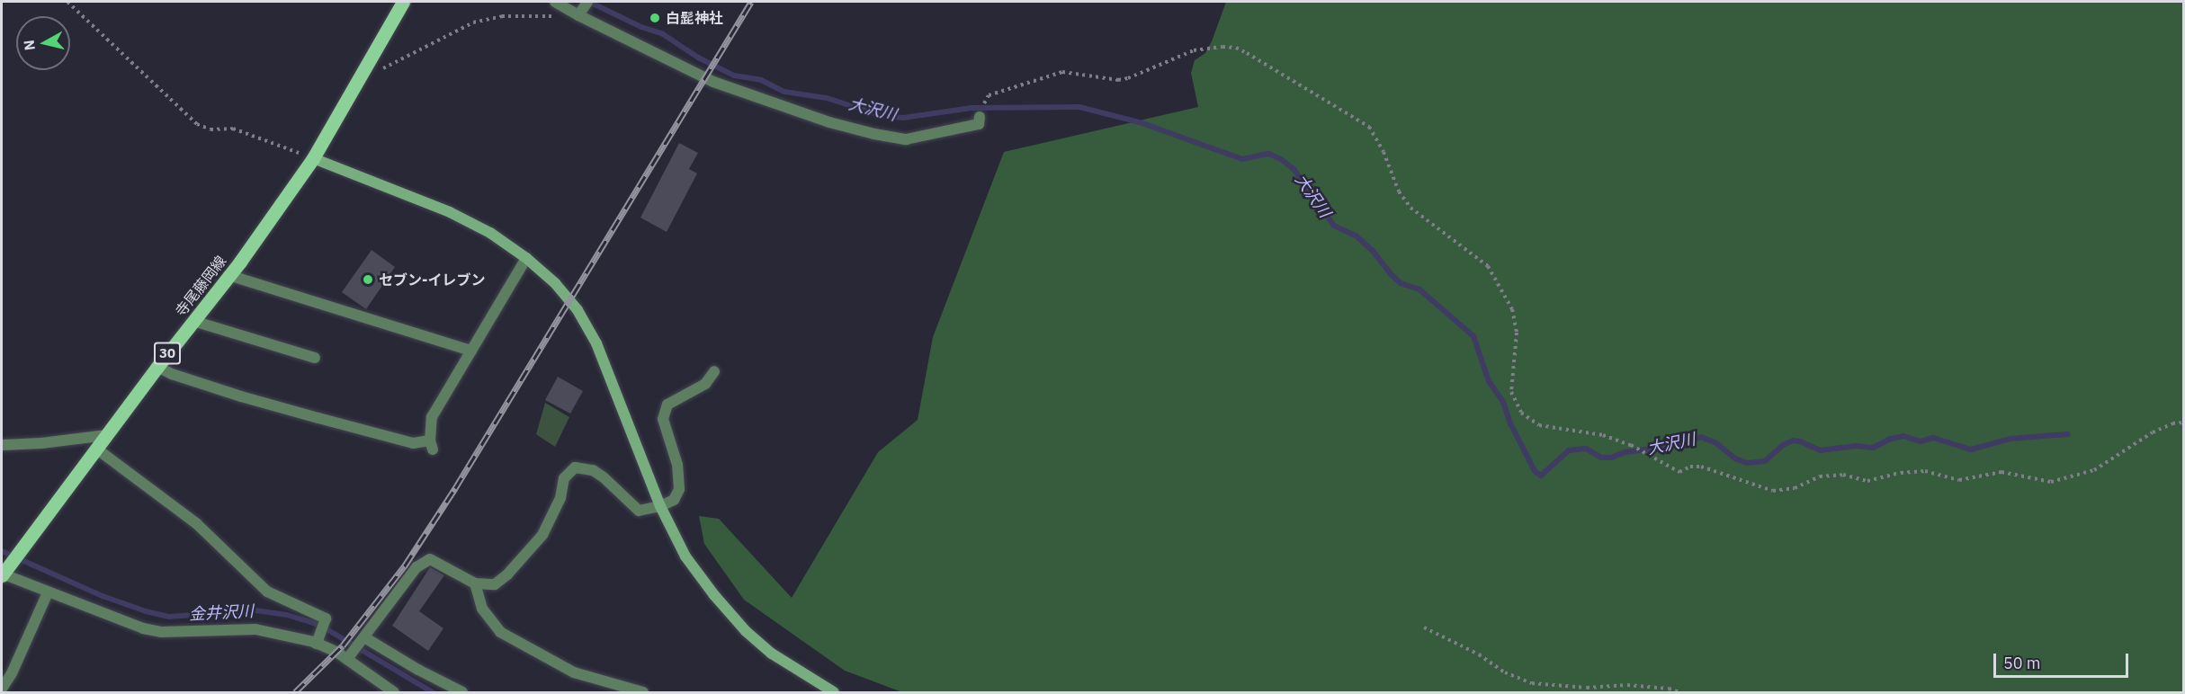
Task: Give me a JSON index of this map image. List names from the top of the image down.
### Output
{
  "streets": {
    "main road": ["寺尾藤岡線", "30"]
  },
  "water": ["大沢川", "金井沢川"],
  "places": ["白髭神社", "セブン-イレブン"],
  "scale_bar": "50 m",
  "north": "left"
}
